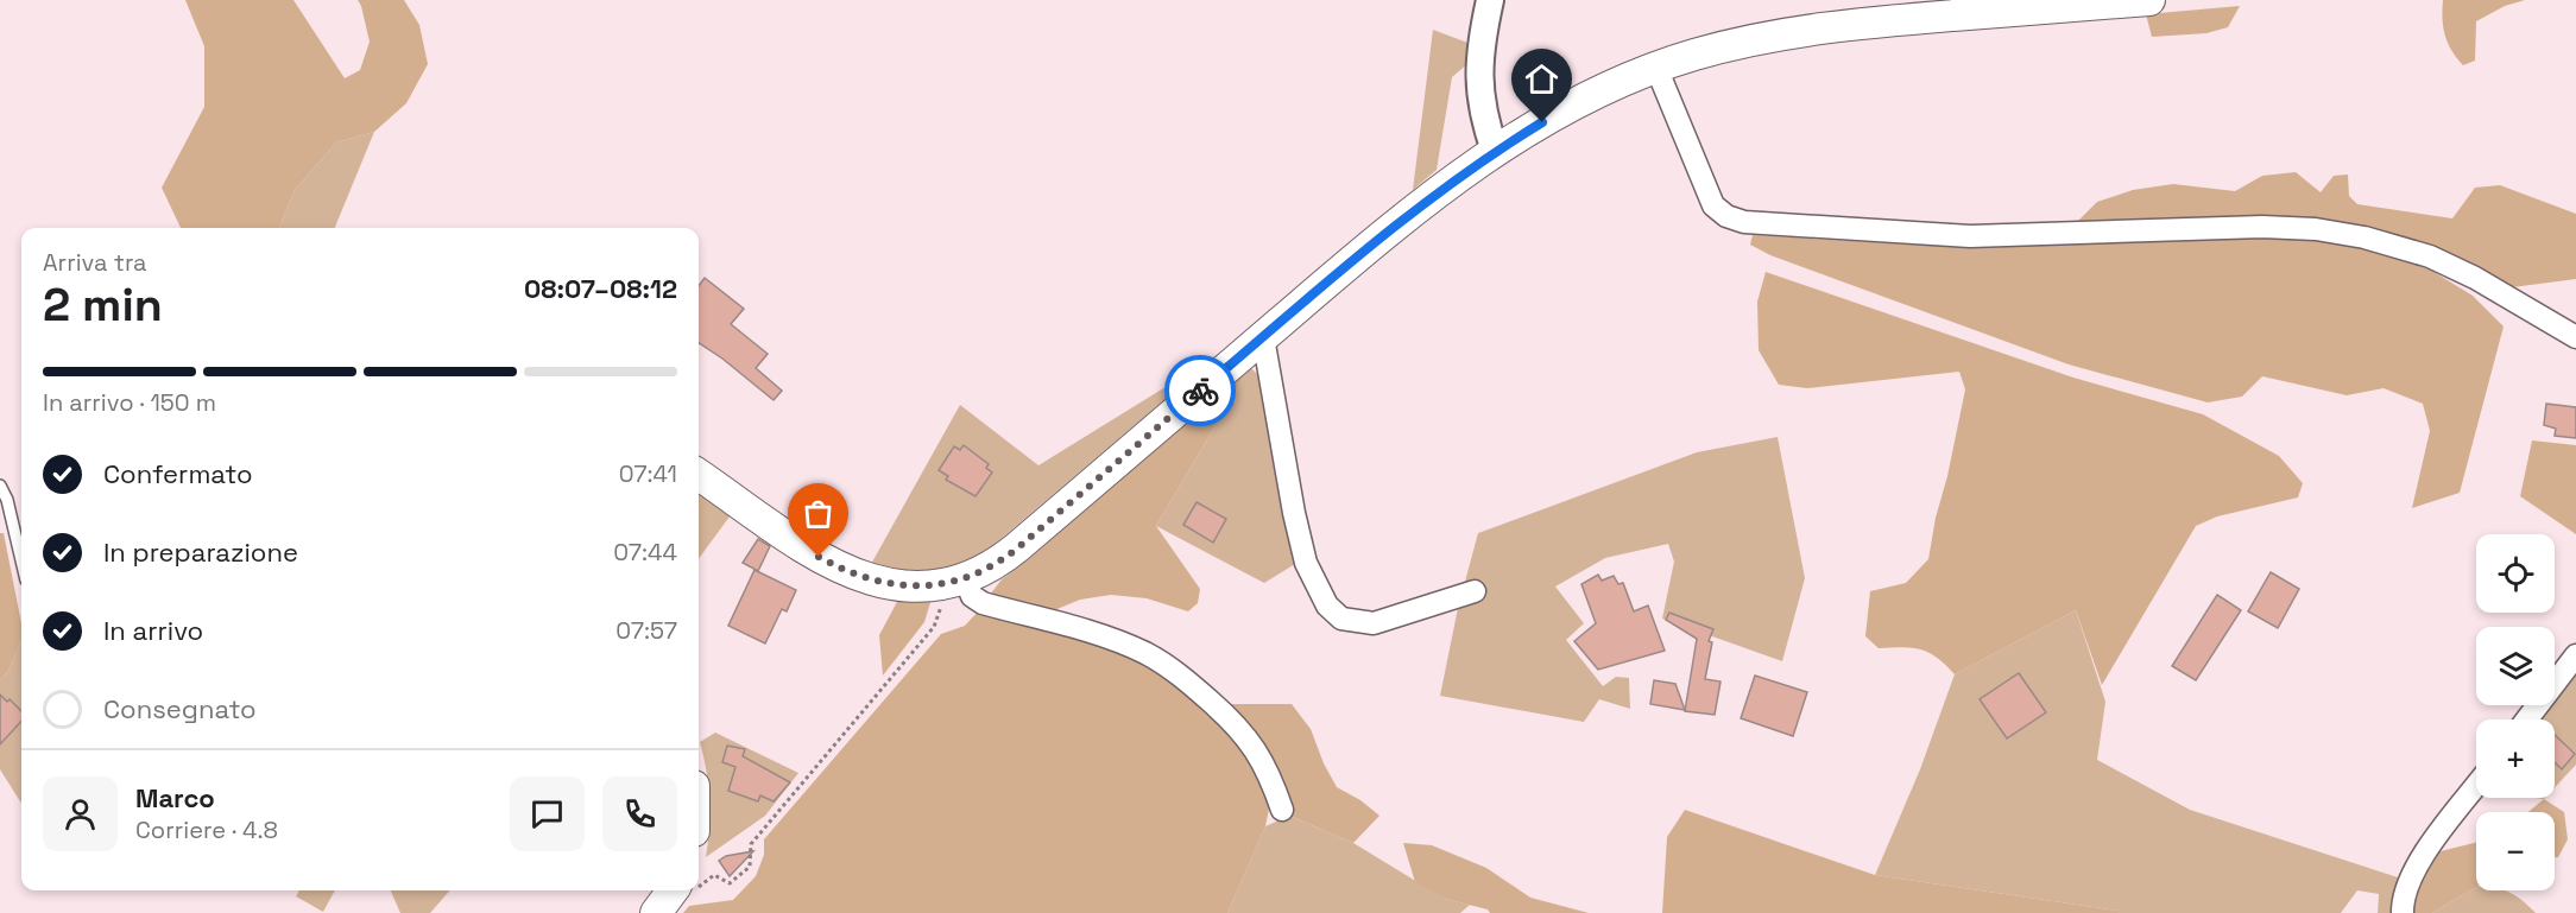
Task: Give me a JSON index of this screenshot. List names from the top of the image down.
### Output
{
  "page": {
    "heading": ["2 min", "Arriva tra", "08:07–08:12"],
    "panel": ["Marco", "Corriere · 4.8"],
    "bar": "In arrivo · 150 m",
    "list": [
      ["Confermato", "07:41"],
      ["In preparazione", "07:44"],
      ["In arrivo", "07:57"],
      "Consegnato"
    ],
    "map_buttons": ["+", "−"]
  }
}
